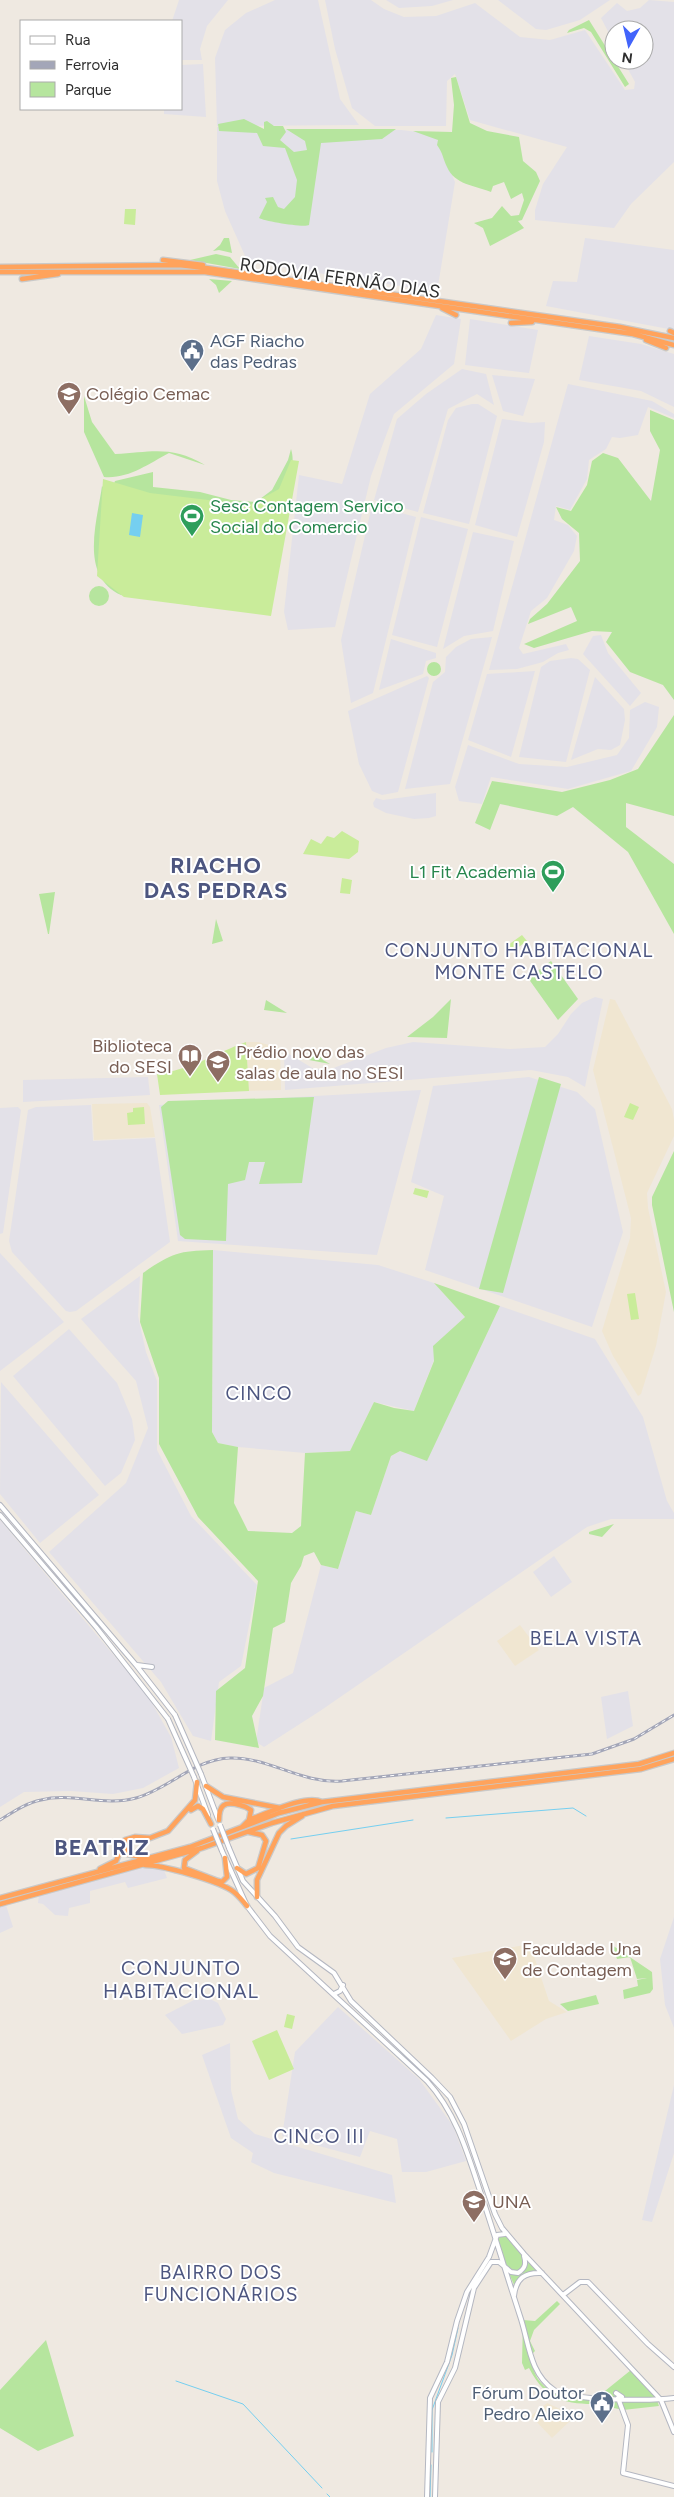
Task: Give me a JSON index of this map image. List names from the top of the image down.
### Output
{
  "streets": {
    "highway": ["RODOVIA FERNÃO DIAS"]
  },
  "districts": [
    "RIACHO DAS PEDRAS",
    "CONJUNTO HABITACIONAL MONTE CASTELO",
    "CINCO",
    "BELA VISTA",
    "BEATRIZ",
    "CONJUNTO HABITACIONAL",
    "CINCO III",
    "BAIRRO DOS FUNCIONÁRIOS"
  ],
  "places": {
    "public building": ["AGF Riacho das Pedras", "Fórum Doutor Pedro Aleixo"],
    "school or university": [
      "Colégio Cemac",
      "Prédio novo das salas de aula no SESI",
      "Faculdade Una de Contagem",
      "UNA"
    ],
    "sports": ["Sesc Contagem Servico Social do Comercio", "L1 Fit Academia"],
    "library": ["Biblioteca do SESI"]
  },
  "legend": ["Rua", "Ferrovia", "Parque"],
  "north": "bottom"
}
